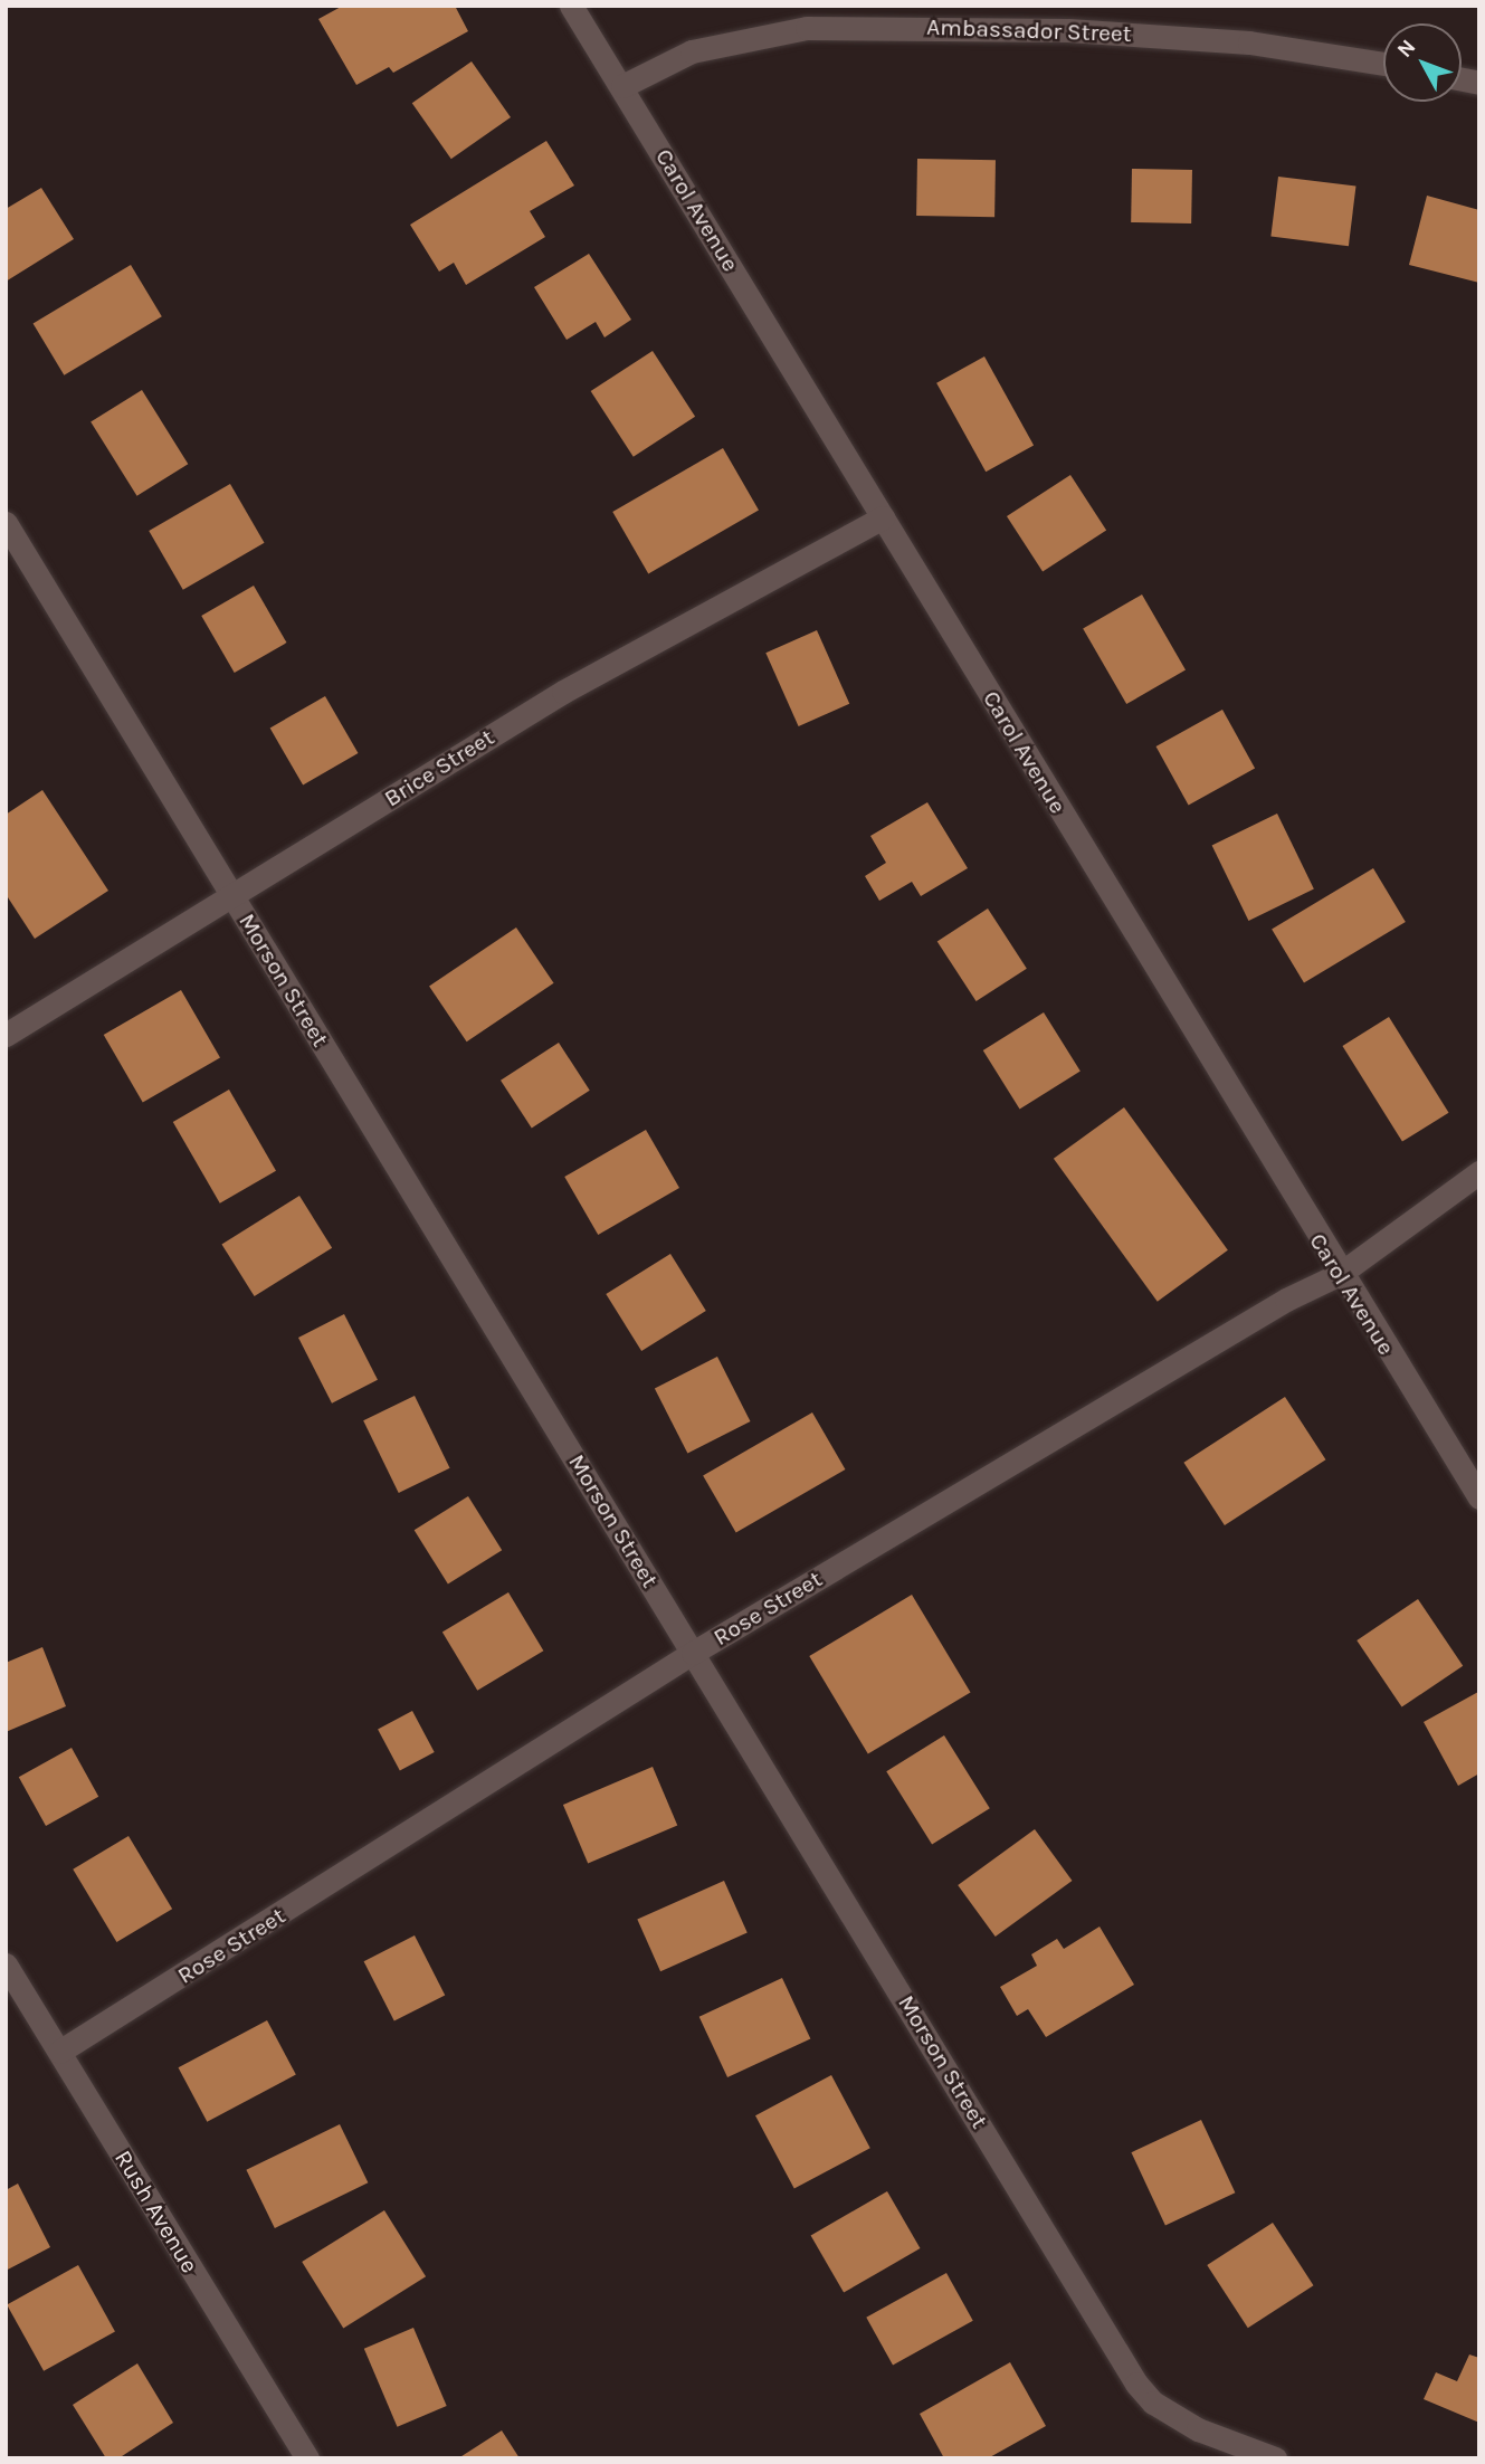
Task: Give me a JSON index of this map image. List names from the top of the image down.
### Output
{
  "streets": {
    "street": [
      "Ambassador Street",
      "Carol Avenue",
      "Brice Street",
      "Morson Street",
      "Rose Street",
      "Rush Avenue"
    ]
  },
  "crossings": [
    ["Ambassador Street", "Carol Avenue"],
    ["Carol Avenue", "Brice Street"],
    ["Carol Avenue", "Rose Street"],
    ["Brice Street", "Morson Street"],
    ["Morson Street", "Rose Street"],
    ["Rose Street", "Rush Avenue"]
  ],
  "north": "top left"
}
